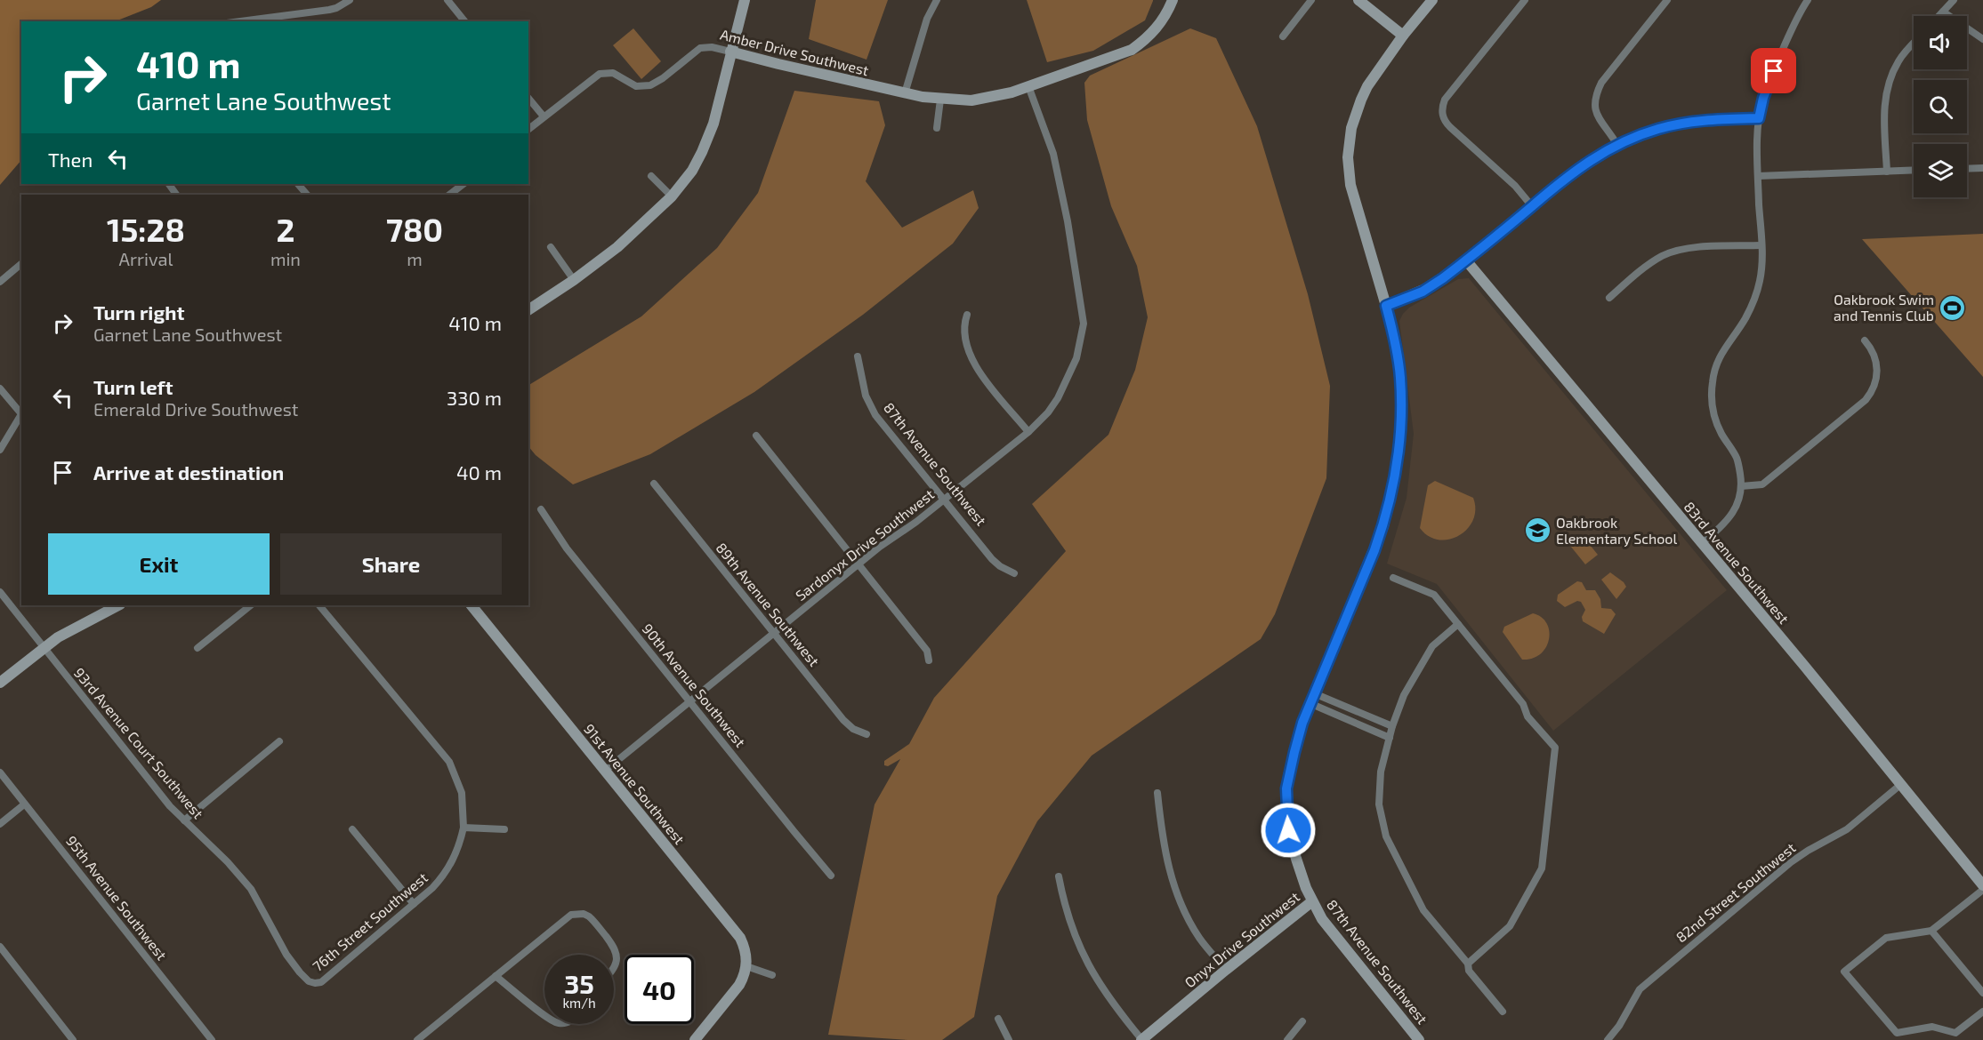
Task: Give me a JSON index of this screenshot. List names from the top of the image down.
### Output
{
  "streets": {
    "street": [
      "Amber Drive Southwest",
      "87th Avenue Southwest",
      "Sardonyx Drive Southwest",
      "83rd Avenue Southwest",
      "89th Avenue Southwest",
      "90th Avenue Southwest",
      "93rd Avenue Court Southwest",
      "91st Avenue Southwest",
      "82nd Street Southwest",
      "95th Avenue Southwest",
      "76th Street Southwest",
      "Onyx Drive Southwest"
    ]
  },
  "crossings": [
    ["Amber Drive Southwest", "Sardonyx Drive Southwest"],
    ["87th Avenue Southwest", "Sardonyx Drive Southwest"],
    ["87th Avenue Southwest", "Onyx Drive Southwest"],
    ["Sardonyx Drive Southwest", "89th Avenue Southwest"],
    ["Sardonyx Drive Southwest", "90th Avenue Southwest"],
    ["Sardonyx Drive Southwest", "91st Avenue Southwest"],
    ["83rd Avenue Southwest", "82nd Street Southwest"],
    ["93rd Avenue Court Southwest", "76th Street Southwest"]
  ],
  "places": {
    "sports": ["Oakbrook Swim and Tennis Club"],
    "school or university": ["Oakbrook Elementary School"]
  },
  "page": {
    "turn": ["410 m", "Garnet Lane Southwest"],
    "then": "Then",
    "eta": [
      "15:28",
      "Arrival",
      "2",
      "min",
      "780",
      "m"
    ],
    "list": [
      {
        "name": "Turn right",
        "note": "Garnet Lane Southwest",
        "value": "410 m"
      },
      {
        "name": "Turn left",
        "note": "Emerald Drive Southwest",
        "value": "330 m"
      },
      {
        "name": "Arrive at destination",
        "value": "40 m"
      }
    ],
    "buttons": ["Exit", "Share"],
    "speed": "35 km/h",
    "limit": "40"
  }
}
